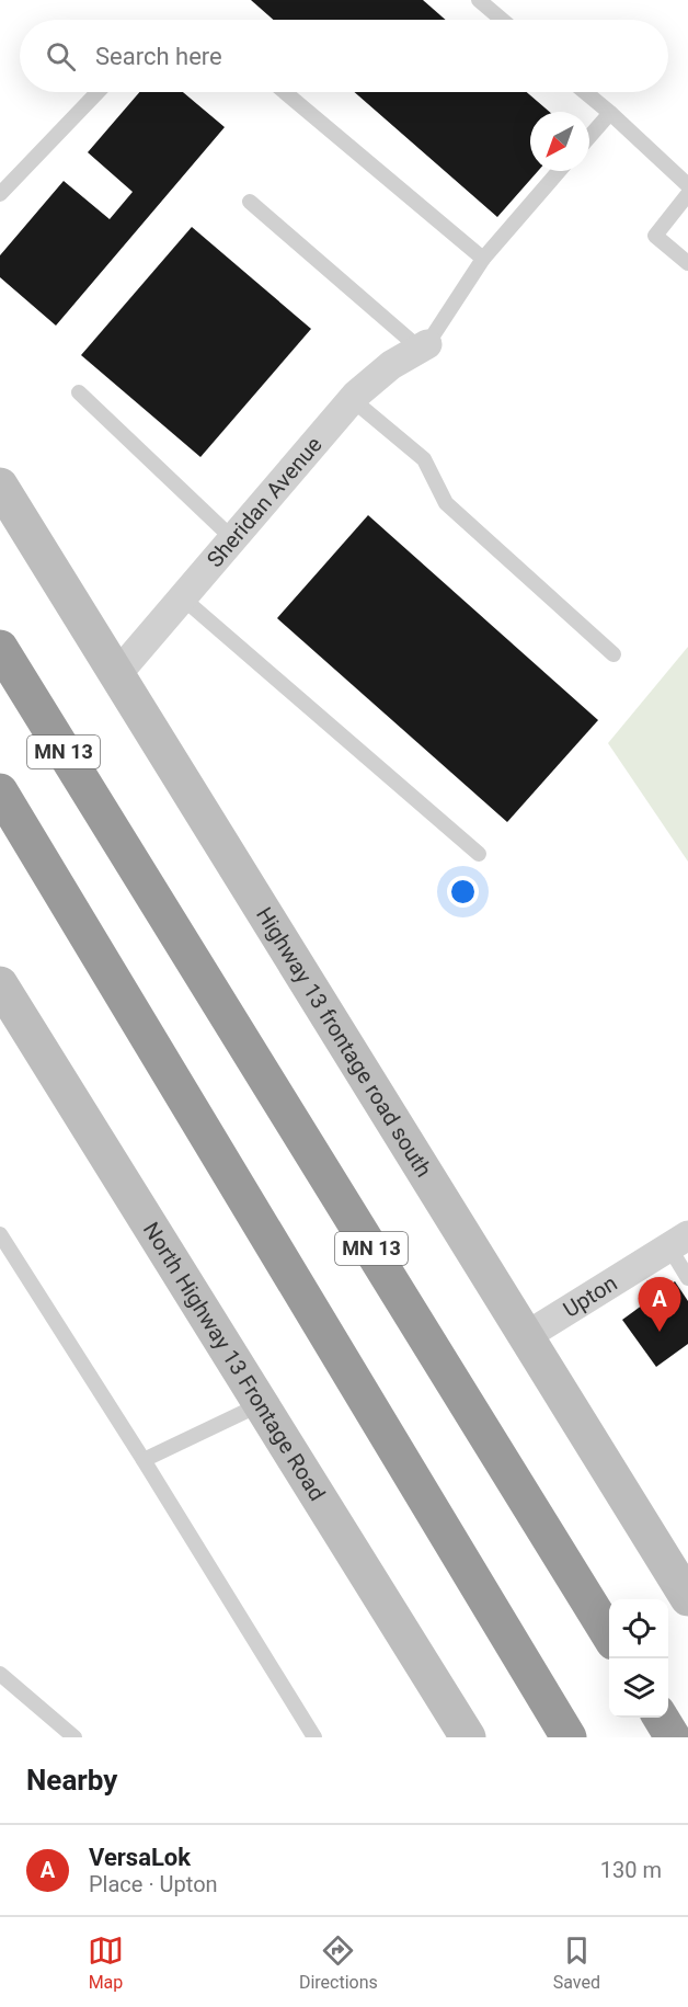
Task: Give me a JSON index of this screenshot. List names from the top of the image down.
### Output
{
  "streets": {
    "highway": ["MN 13"],
    "street": [
      "Sheridan Avenue",
      "Highway 13 frontage road south",
      "Upton",
      "North Highway 13 Frontage Road"
    ]
  },
  "crossings": [
    ["Sheridan Avenue", "Highway 13 frontage road south"],
    ["Highway 13 frontage road south", "Upton"]
  ],
  "north": "bottom left",
  "page": {
    "search": "Search here",
    "pins": "A",
    "heading": "Nearby",
    "list": [
      {
        "mark": "A",
        "name": "VersaLok",
        "note": "Place · Upton",
        "value": "130 m"
      }
    ],
    "nav": ["Map", "Directions", "Saved"]
  }
}
